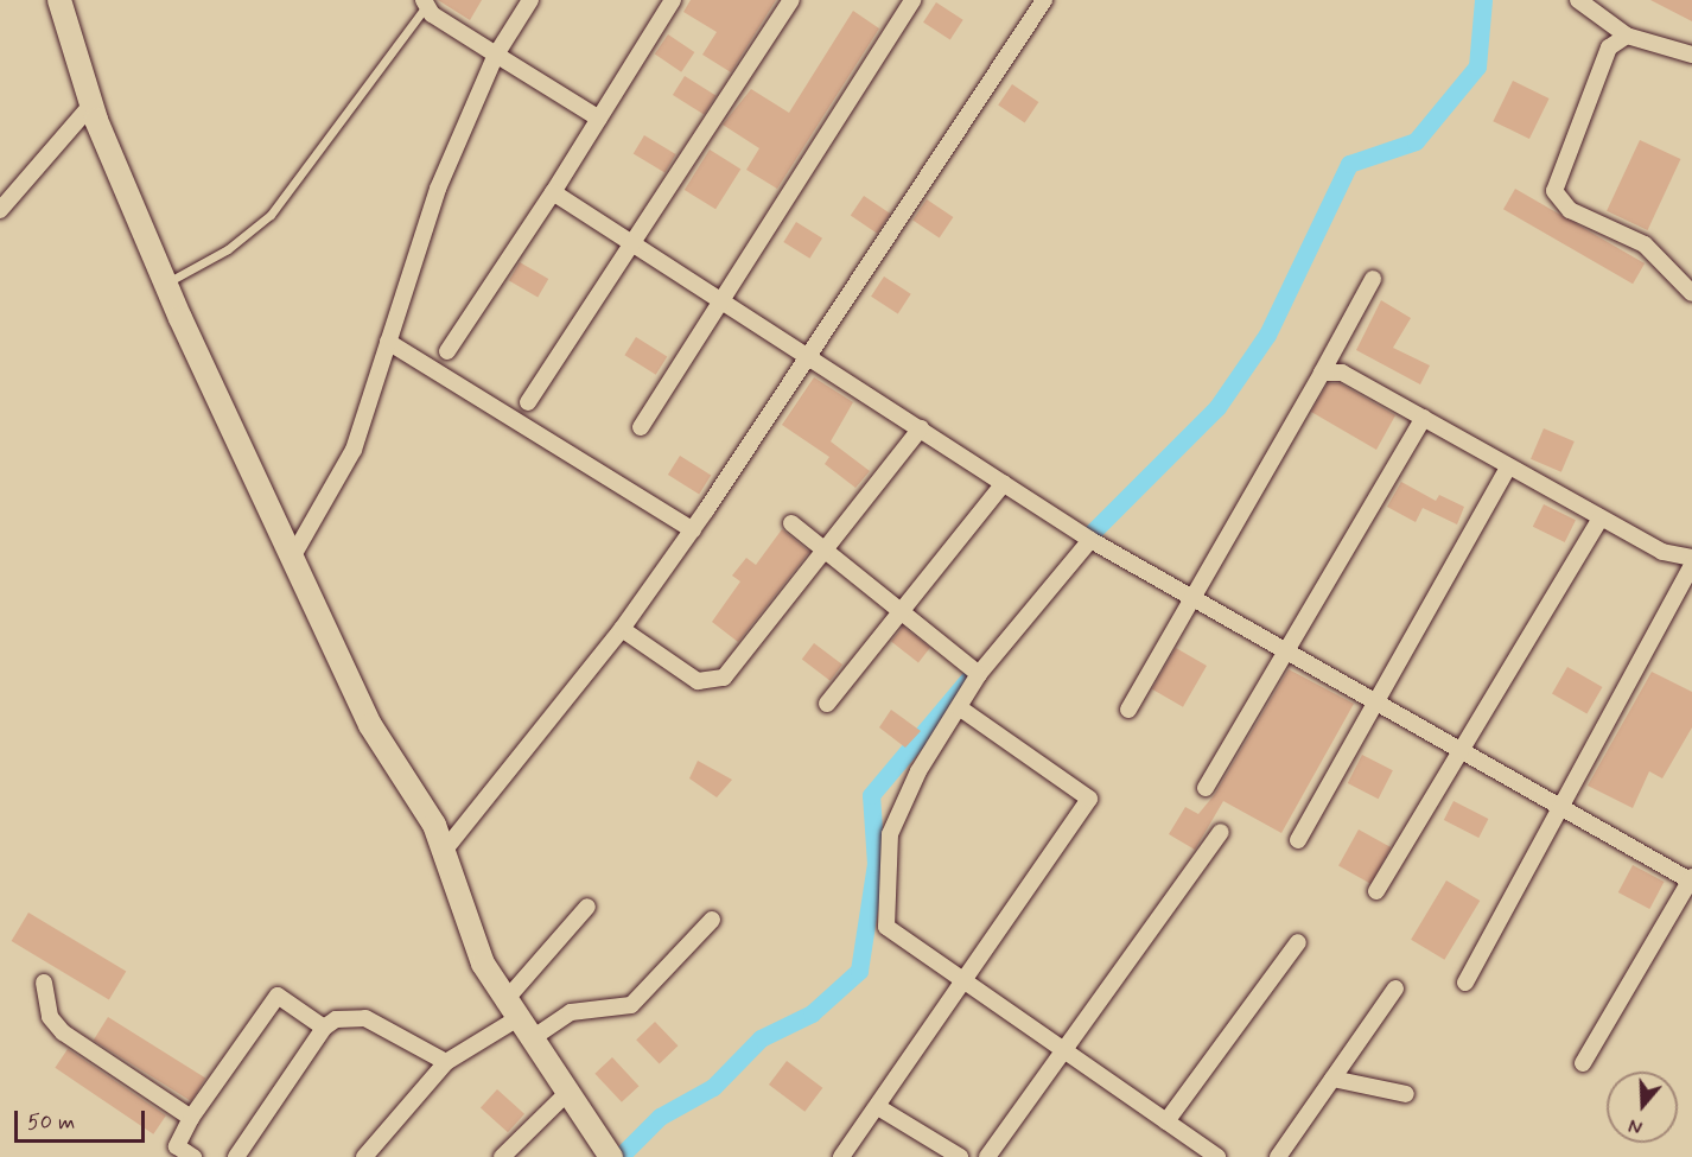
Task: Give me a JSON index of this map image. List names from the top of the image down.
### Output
{
  "scale_bar": "50 m",
  "north": "bottom"
}
